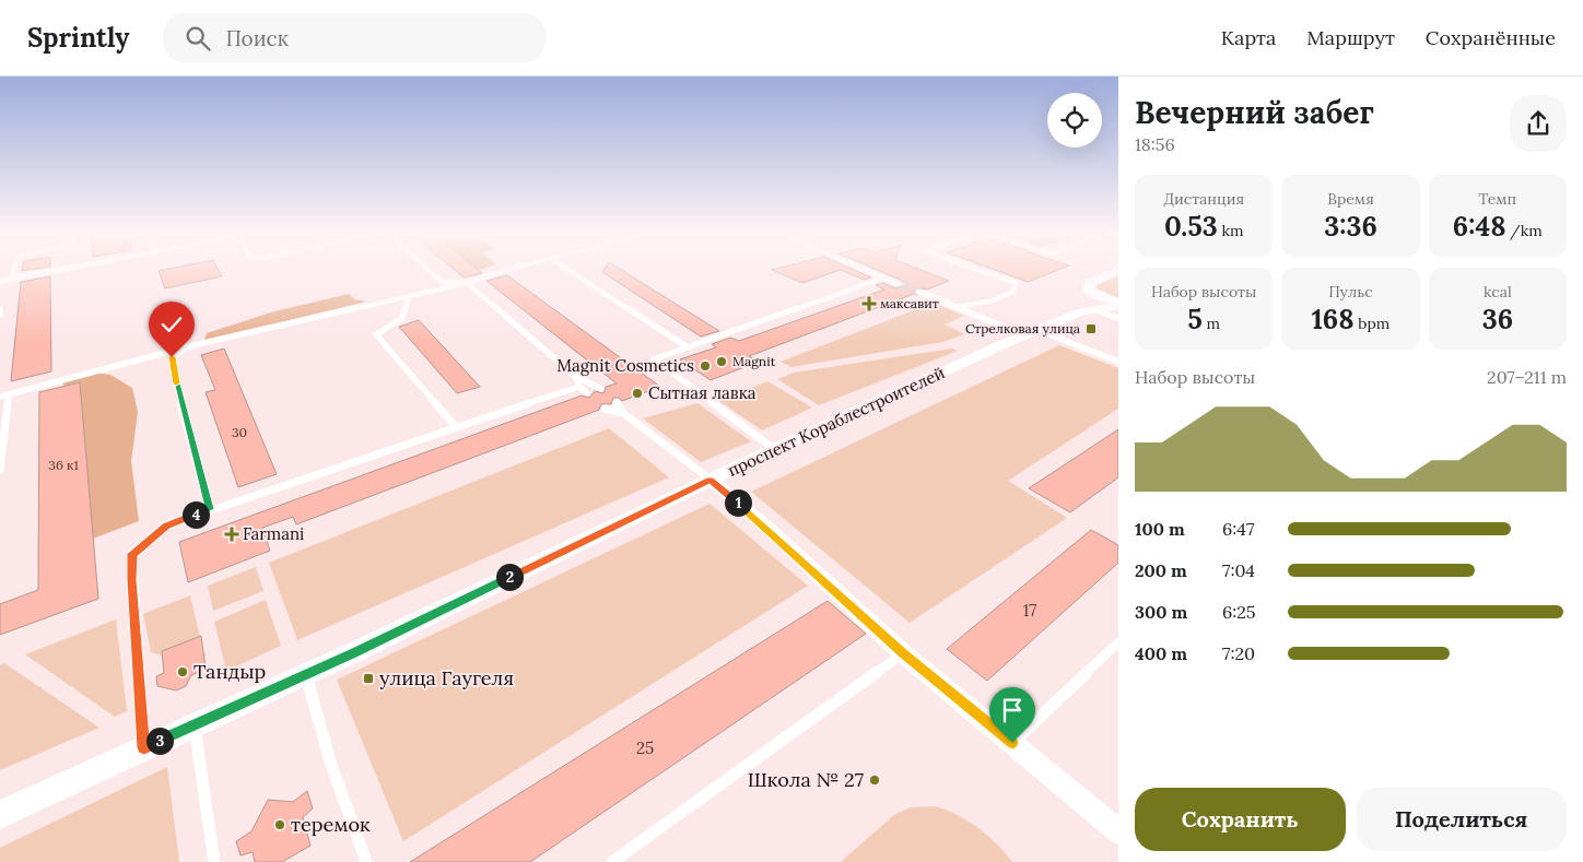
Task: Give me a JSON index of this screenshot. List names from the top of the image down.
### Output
{
  "streets": {
    "street": ["проспект Кораблестроителей"]
  },
  "places": {
    "health": ["максавит", "Farmani"],
    "transit": ["Стрелковая улица", "улица Гаугеля"],
    "other": [
      "Magnit",
      "Magnit Cosmetics",
      "Сытная лавка",
      "Тандыр",
      "Школа № 27",
      "теремок"
    ]
  },
  "house_numbers": [
    "30",
    "36 к1",
    "17",
    "25"
  ],
  "page": {
    "header": "Sprintly",
    "search": "Поиск",
    "nav": ["Карта", "Маршрут", "Сохранённые"],
    "heading": ["Вечерний забег", "18:56"],
    "stats": [
      ["Дистанция", "0.53 km"],
      ["Время", "3:36"],
      ["Темп", "6:48 /km"],
      ["Набор высоты", "5 m"],
      ["Пульс", "168 bpm"],
      ["kcal", "36"]
    ],
    "chart": ["Набор высоты", "207–211 m"],
    "pins": [
      "1",
      "4",
      "2",
      "3"
    ],
    "list": [
      {
        "name": "100 m",
        "note": "6:47"
      },
      {
        "name": "200 m",
        "note": "7:04"
      },
      {
        "name": "300 m",
        "note": "6:25"
      },
      {
        "name": "400 m",
        "note": "7:20"
      }
    ],
    "buttons": ["Сохранить", "Поделиться"]
  }
}
